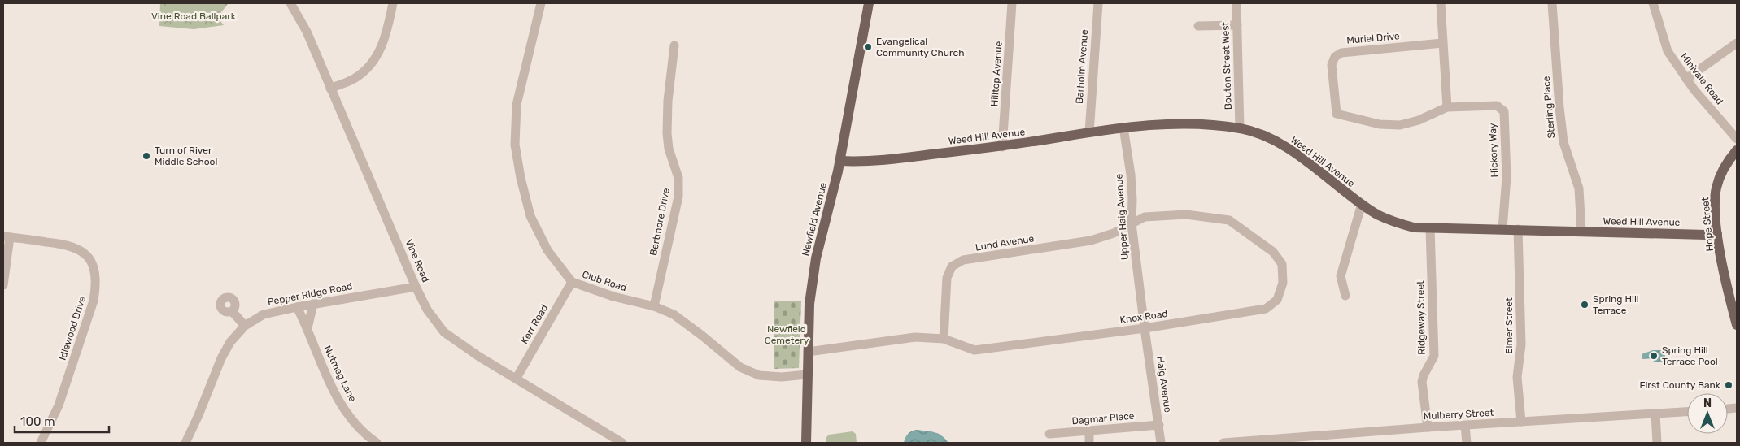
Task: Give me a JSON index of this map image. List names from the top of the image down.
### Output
{
  "streets": {
    "main road": ["Weed Hill Avenue", "Newfield Avenue", "Hope Street"],
    "street": [
      "Muriel Drive",
      "Bouton Street West",
      "Barholm Avenue",
      "Hilltop Avenue",
      "Minivale Road",
      "Sterling Place",
      "Hickory Way",
      "Upper Haig Avenue",
      "Bertmore Drive",
      "Lund Avenue",
      "Vine Road",
      "Club Road",
      "Pepper Ridge Road",
      "Knox Road",
      "Ridgeway Street",
      "Kerr Road",
      "Elmer Street",
      "Idlewood Drive",
      "Nutmeg Lane",
      "Haig Avenue",
      "Mulberry Street",
      "Dagmar Place"
    ]
  },
  "crossings": [
    ["Muriel Drive", "Hickory Way"],
    ["Bouton Street West", "Weed Hill Avenue"],
    ["Barholm Avenue", "Weed Hill Avenue"],
    ["Hilltop Avenue", "Weed Hill Avenue"],
    ["Sterling Place", "Weed Hill Avenue"],
    ["Weed Hill Avenue", "Hickory Way"],
    ["Weed Hill Avenue", "Upper Haig Avenue"],
    ["Weed Hill Avenue", "Newfield Avenue"],
    ["Weed Hill Avenue", "Hope Street"],
    ["Weed Hill Avenue", "Ridgeway Street"],
    ["Weed Hill Avenue", "Elmer Street"],
    ["Upper Haig Avenue", "Lund Avenue"],
    ["Upper Haig Avenue", "Knox Road"],
    ["Upper Haig Avenue", "Haig Avenue"],
    ["Newfield Avenue", "Club Road"],
    ["Newfield Avenue", "Knox Road"],
    ["Bertmore Drive", "Club Road"],
    ["Lund Avenue", "Knox Road"],
    ["Vine Road", "Pepper Ridge Road"],
    ["Vine Road", "Kerr Road"],
    ["Club Road", "Kerr Road"],
    ["Pepper Ridge Road", "Nutmeg Lane"],
    ["Knox Road", "Haig Avenue"],
    ["Ridgeway Street", "Mulberry Street"],
    ["Elmer Street", "Mulberry Street"],
    ["Haig Avenue", "Dagmar Place"]
  ],
  "parks": ["Vine Road Ballpark", "Newfield Cemetery"],
  "places": [
    "Evangelical Community Church",
    "Turn of River Middle School",
    "Spring Hill Terrace",
    "Spring Hill Terrace Pool",
    "First County Bank"
  ],
  "scale_bar": "100 m",
  "north": "top"
}
